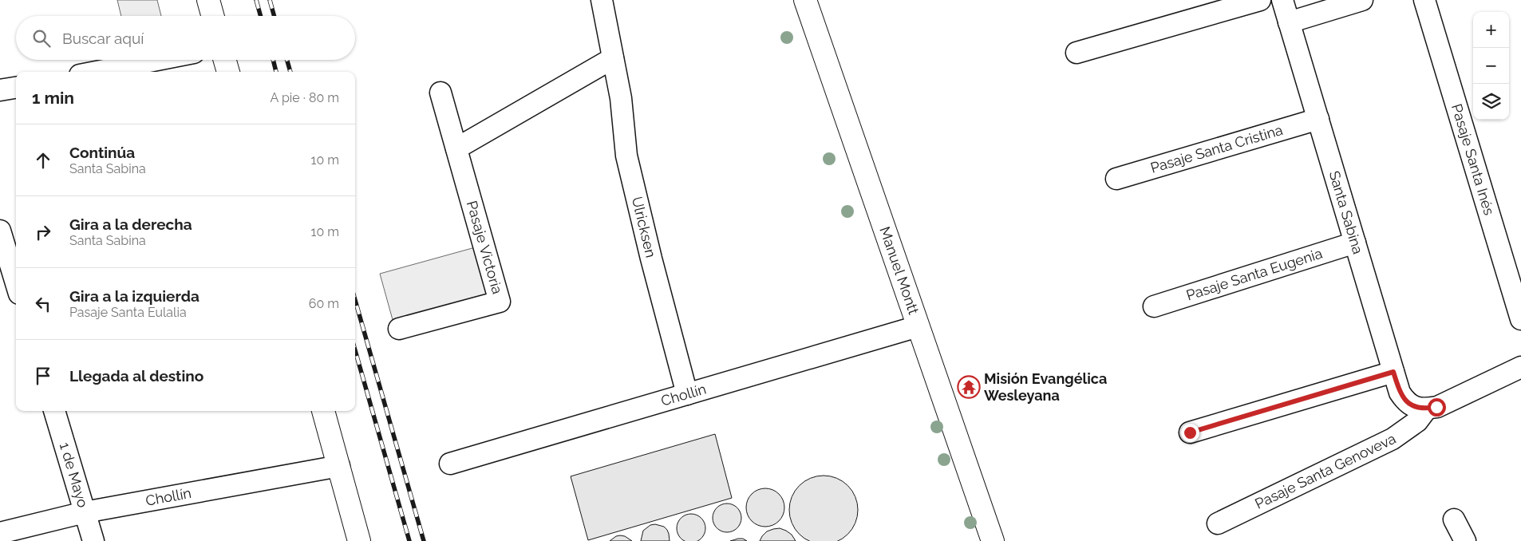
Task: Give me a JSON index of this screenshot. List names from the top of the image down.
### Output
{
  "streets": {
    "main road": ["Manuel Montt"],
    "street": [
      "Pasaje Santa Cristina",
      "Pasaje Santa Inés",
      "Santa Sabina",
      "Ulricksen",
      "Pasaje Victoria",
      "Pasaje Santa Eugenia",
      "Chollín",
      "Pasaje Santa Genoveva",
      "1 de Mayo"
    ]
  },
  "crossings": [
    ["Pasaje Santa Cristina", "Santa Sabina"],
    ["Santa Sabina", "Pasaje Santa Eugenia"],
    ["Santa Sabina", "Pasaje Santa Genoveva"],
    ["Ulricksen", "Chollín"],
    ["Manuel Montt", "Chollín"],
    ["Chollín", "1 de Mayo"]
  ],
  "places": {
    "temple": ["Misión Evangélica Wesleyana"]
  },
  "page": {
    "map_buttons": ["+", "−"],
    "search": "Buscar aquí",
    "heading": ["1 min", "A pie · 80 m"],
    "list": [
      ["Continúa", "Santa Sabina", "10 m"],
      ["Gira a la derecha", "Santa Sabina", "10 m"],
      ["Gira a la izquierda", "Pasaje Santa Eulalia", "60 m"],
      "Llegada al destino"
    ]
  }
}
